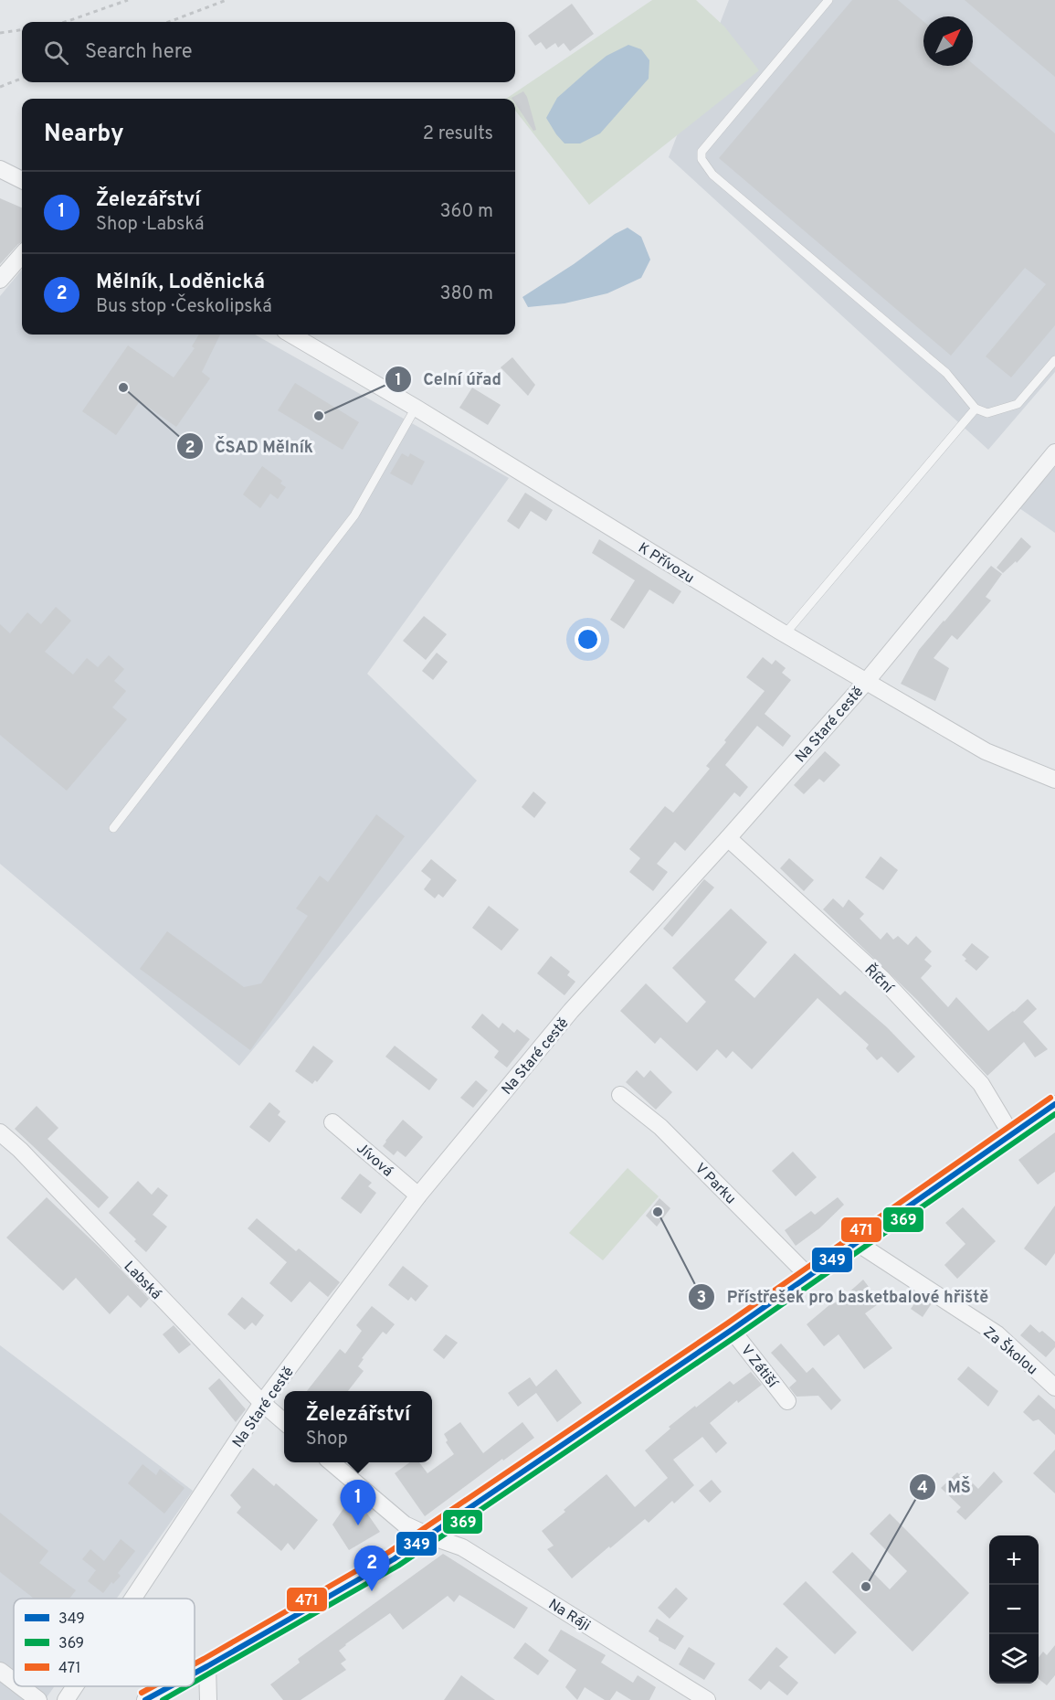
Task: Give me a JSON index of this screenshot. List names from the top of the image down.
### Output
{
  "streets": {
    "street": [
      "K Přívozu",
      "Na Staré cestě",
      "Říční",
      "Jívová",
      "V Parku",
      "Labská",
      "Za Školou",
      "V Zátiší",
      "Na Ráji"
    ]
  },
  "crossings": [
    ["K Přívozu", "Na Staré cestě"],
    ["Na Staré cestě", "Říční"],
    ["Na Staré cestě", "Jívová"],
    ["Na Staré cestě", "Labská"]
  ],
  "places": [
    "ČSAD Mělník",
    "Celní úřad",
    "Přístřešek pro basketbalové hřiště",
    "MŠ"
  ],
  "lines": ["transit line 471", "transit line 349", "transit line 369"],
  "legend": ["349", "369", "471"],
  "north": "top right",
  "page": {
    "search": "Search here",
    "heading": ["Nearby", "2 results"],
    "list": [
      {
        "mark": "1",
        "name": "Železářství",
        "note": "Shop · Labská",
        "value": "360 m"
      },
      {
        "mark": "2",
        "name": "Mělník, Loděnická",
        "note": "Bus stop · Českolipská",
        "value": "380 m"
      }
    ],
    "popup": ["Železářství", "Shop"],
    "pins": ["1", "2"],
    "map_buttons": ["+", "−"]
  }
}
